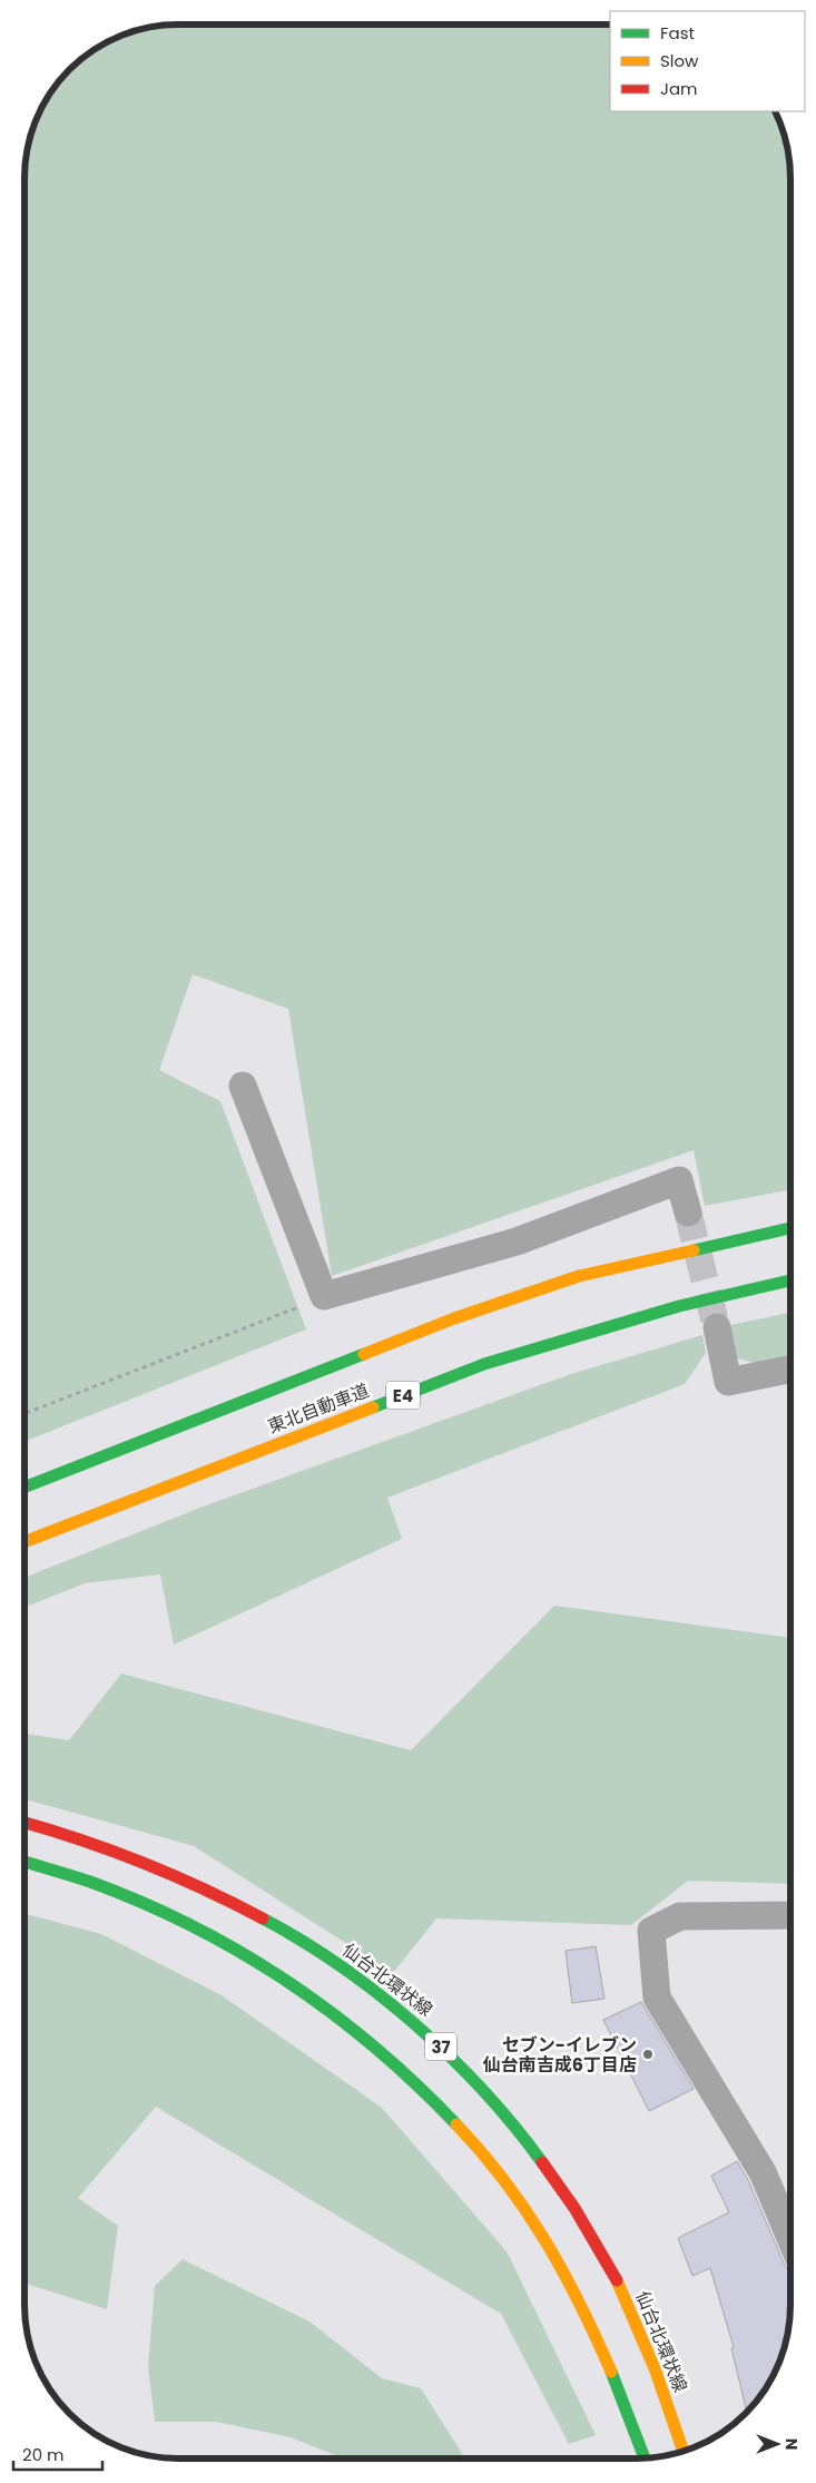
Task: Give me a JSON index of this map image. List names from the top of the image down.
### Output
{
  "streets": {
    "main road": [
      "E4",
      "東北自動車道",
      "仙台北環状線",
      "37"
    ]
  },
  "places": ["セブン-イレブン 仙台南吉成6丁目店"],
  "legend": ["Fast", "Slow", "Jam"],
  "scale_bar": "20 m",
  "north": "right"
}
